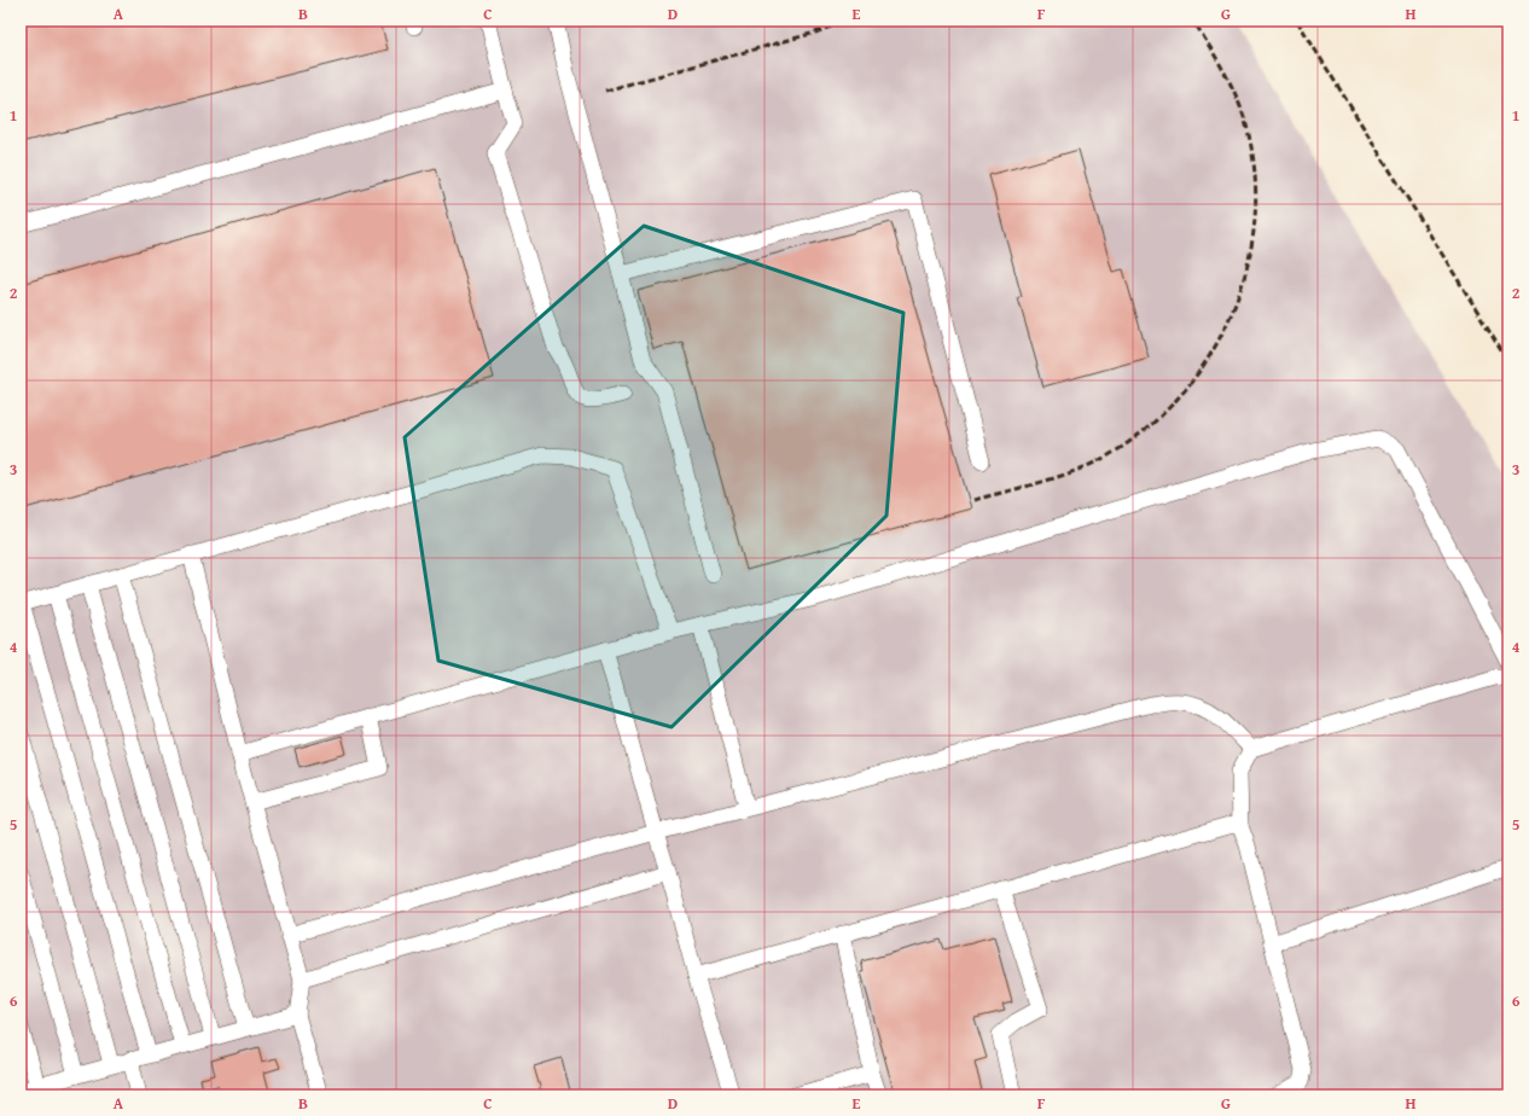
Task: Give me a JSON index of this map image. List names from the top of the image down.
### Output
{
  "grid": {
    "columns": [
      "A",
      "B",
      "C",
      "D",
      "E",
      "F",
      "G",
      "H"
    ],
    "rows": [
      "1",
      "2",
      "3",
      "4",
      "5",
      "6"
    ]
  }
}
